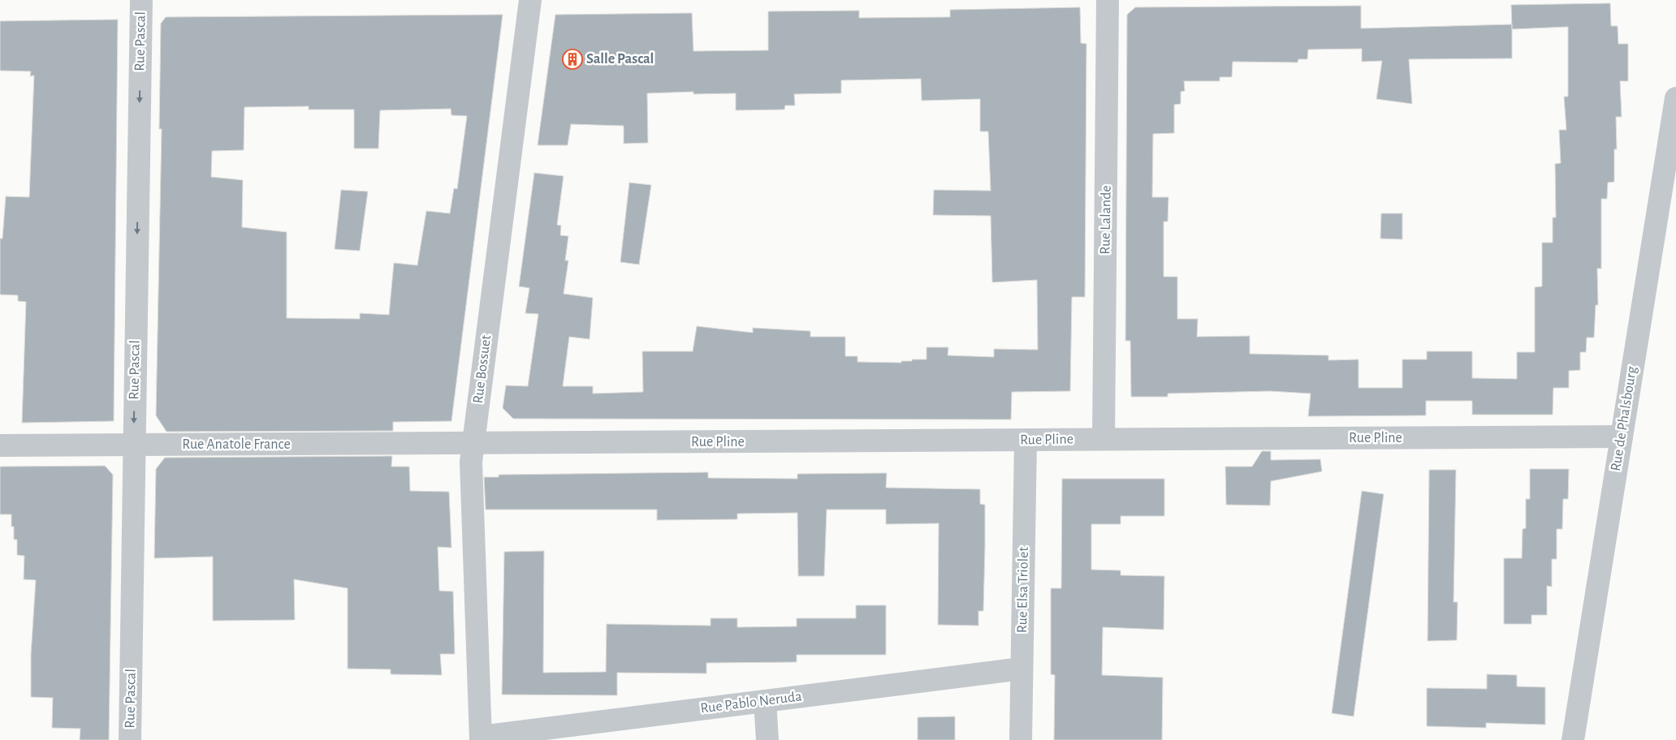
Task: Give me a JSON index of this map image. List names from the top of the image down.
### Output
{
  "streets": {
    "street": [
      "Rue Pascal",
      "Rue Lalande",
      "Rue Bossuet",
      "Rue de Phalsbourg",
      "Rue Pline",
      "Rue Anatole France",
      "Rue Elsa Triolet",
      "Rue Pablo Neruda"
    ]
  },
  "crossings": [
    ["Rue Pascal", "Rue Anatole France"],
    ["Rue Lalande", "Rue Pline"],
    ["Rue Bossuet", "Rue Pline"],
    ["Rue Bossuet", "Rue Anatole France"],
    ["Rue Bossuet", "Rue Pablo Neruda"],
    ["Rue de Phalsbourg", "Rue Pline"],
    ["Rue Pline", "Rue Anatole France"],
    ["Rue Pline", "Rue Elsa Triolet"],
    ["Rue Elsa Triolet", "Rue Pablo Neruda"]
  ],
  "one_way": ["Rue Pascal"],
  "places": {
    "building": ["Salle Pascal"]
  }
}
